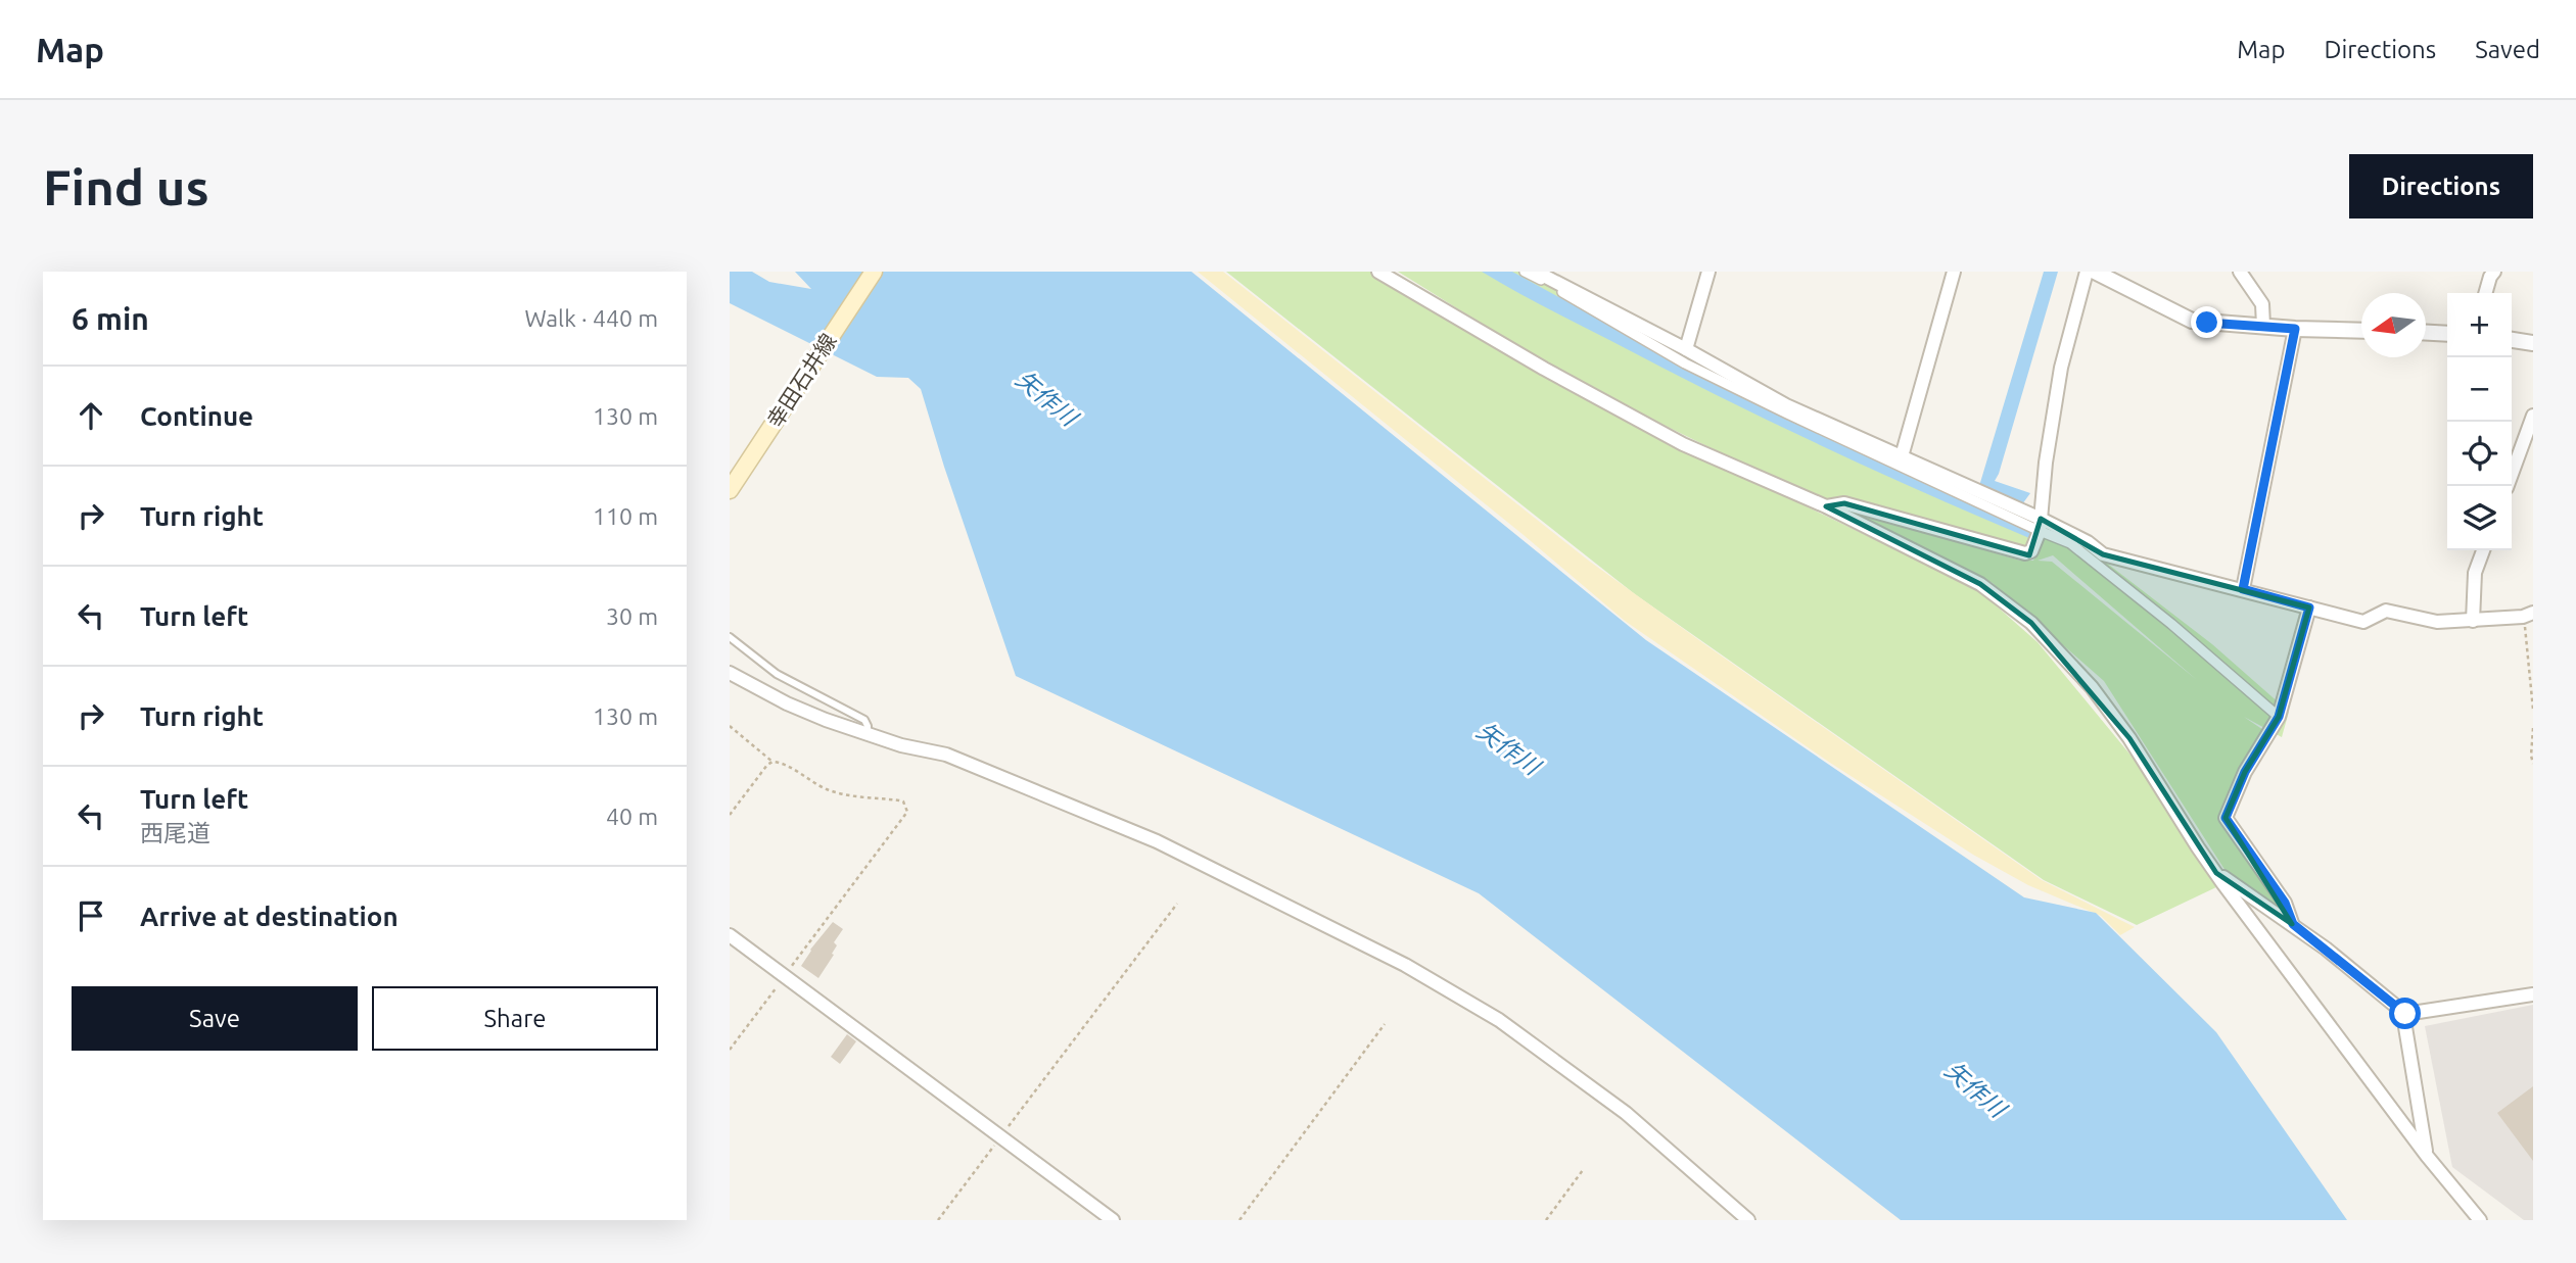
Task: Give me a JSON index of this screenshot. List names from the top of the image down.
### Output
{
  "streets": {
    "main road": ["幸田石井線"]
  },
  "water": ["矢作川"],
  "north": "left",
  "page": {
    "header": "Map",
    "nav": ["Map", "Directions", "Saved"],
    "buttons": [
      "Directions",
      ["Save", "Share"]
    ],
    "title": "Find us",
    "heading": ["6 min", "Walk · 440 m"],
    "map_buttons": ["+", "−"],
    "list": [
      ["Continue", "130 m"],
      ["Turn right", "110 m"],
      ["Turn left", "30 m"],
      ["Turn right", "130 m"],
      ["Turn left", "西尾道", "40 m"],
      "Arrive at destination"
    ]
  }
}
